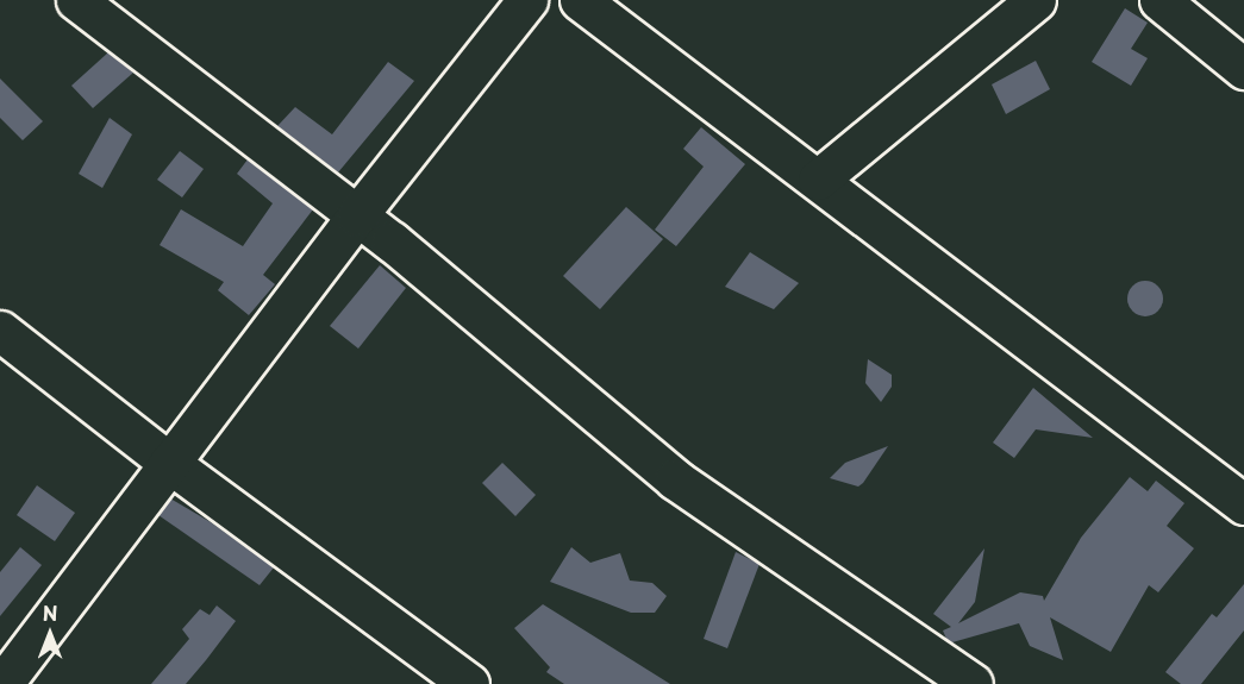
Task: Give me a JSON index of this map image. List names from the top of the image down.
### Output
{
  "north": "top"
}
